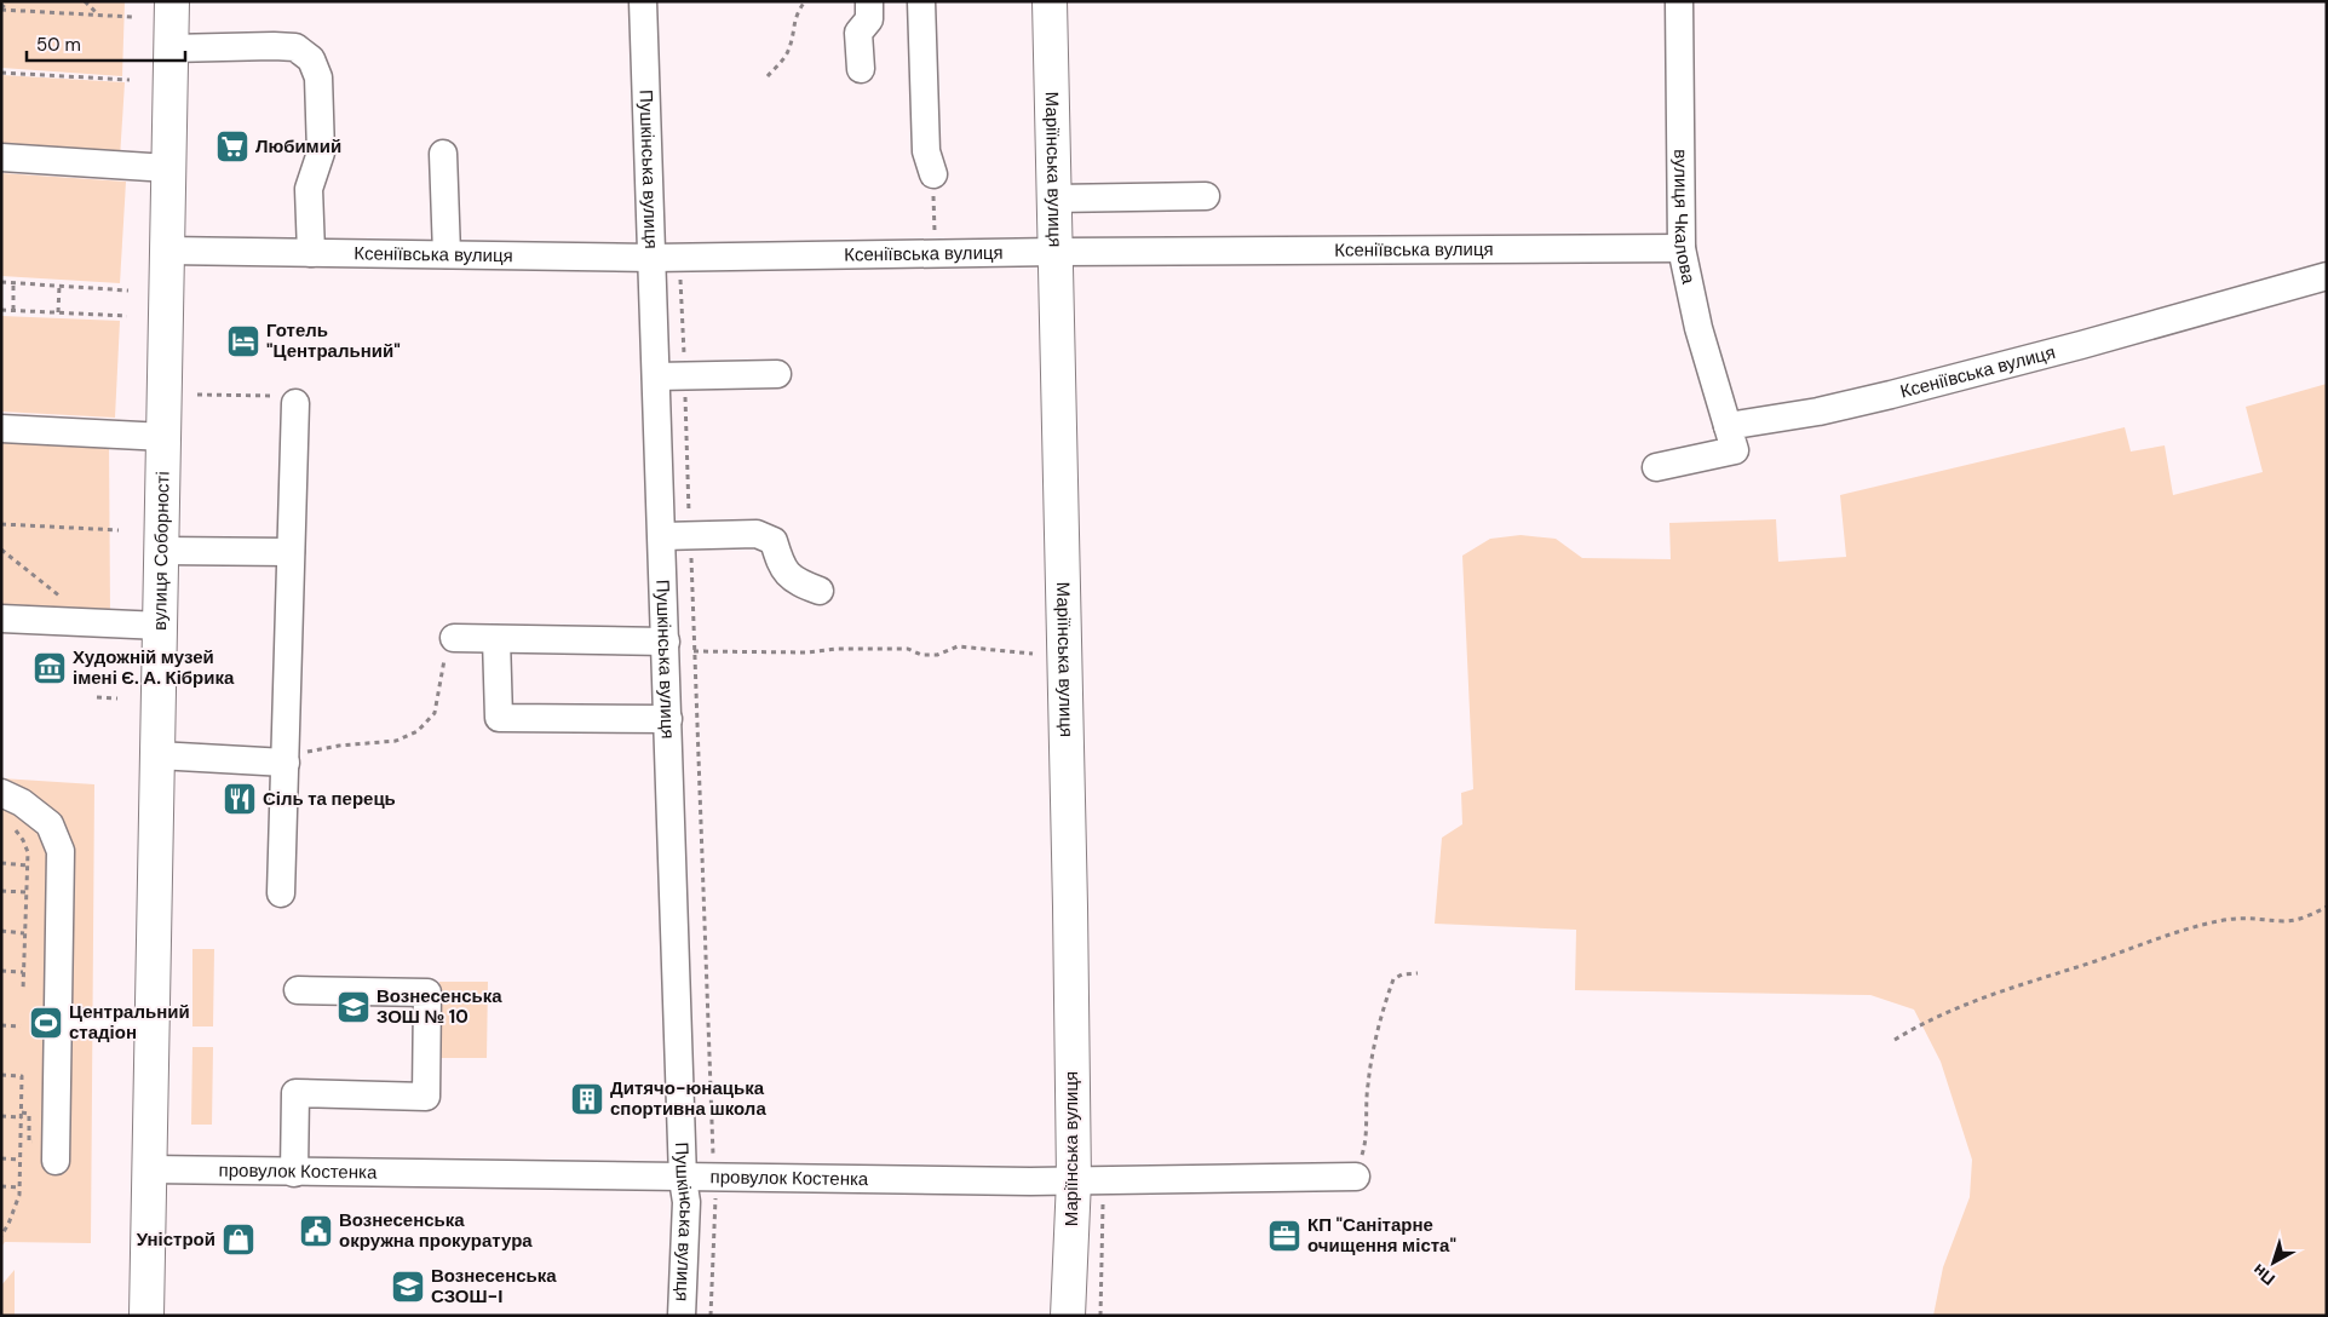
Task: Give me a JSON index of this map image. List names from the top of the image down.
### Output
{
  "streets": {
    "main road": ["Маріїнська вулиця", "вулиця Соборності"],
    "street": [
      "Пушкінська вулиця",
      "вулиця Чкалова",
      "Ксеніївська вулиця",
      "провулок Костенка"
    ]
  },
  "crossings": [
    ["Пушкінська вулиця", "Ксеніївська вулиця"],
    ["Пушкінська вулиця", "провулок Костенка"],
    ["Маріїнська вулиця", "Ксеніївська вулиця"],
    ["Маріїнська вулиця", "провулок Костенка"],
    ["вулиця Чкалова", "Ксеніївська вулиця"],
    ["Ксеніївська вулиця", "вулиця Соборності"],
    ["вулиця Соборності", "провулок Костенка"]
  ],
  "places": {
    "supermarket": ["Любимий"],
    "hotel": ["Готель \"Центральний\""],
    "museum": ["Художній музей імені Є. А. Кібрика"],
    "restaurant": ["Сіль та перець"],
    "school or university": ["Вознесенська ЗОШ № 10", "Вознесенська СЗОШ-І"],
    "sports": ["Центральний стадіон"],
    "building": ["Дитячо-юнацька спортивна школа"],
    "public building": ["Вознесенська окружна прокуратура"],
    "office": ["КП \"Санітарне очищення міста\""],
    "shop": ["Уністрой"]
  },
  "scale_bar": "50 m",
  "north": "bottom left"
}
